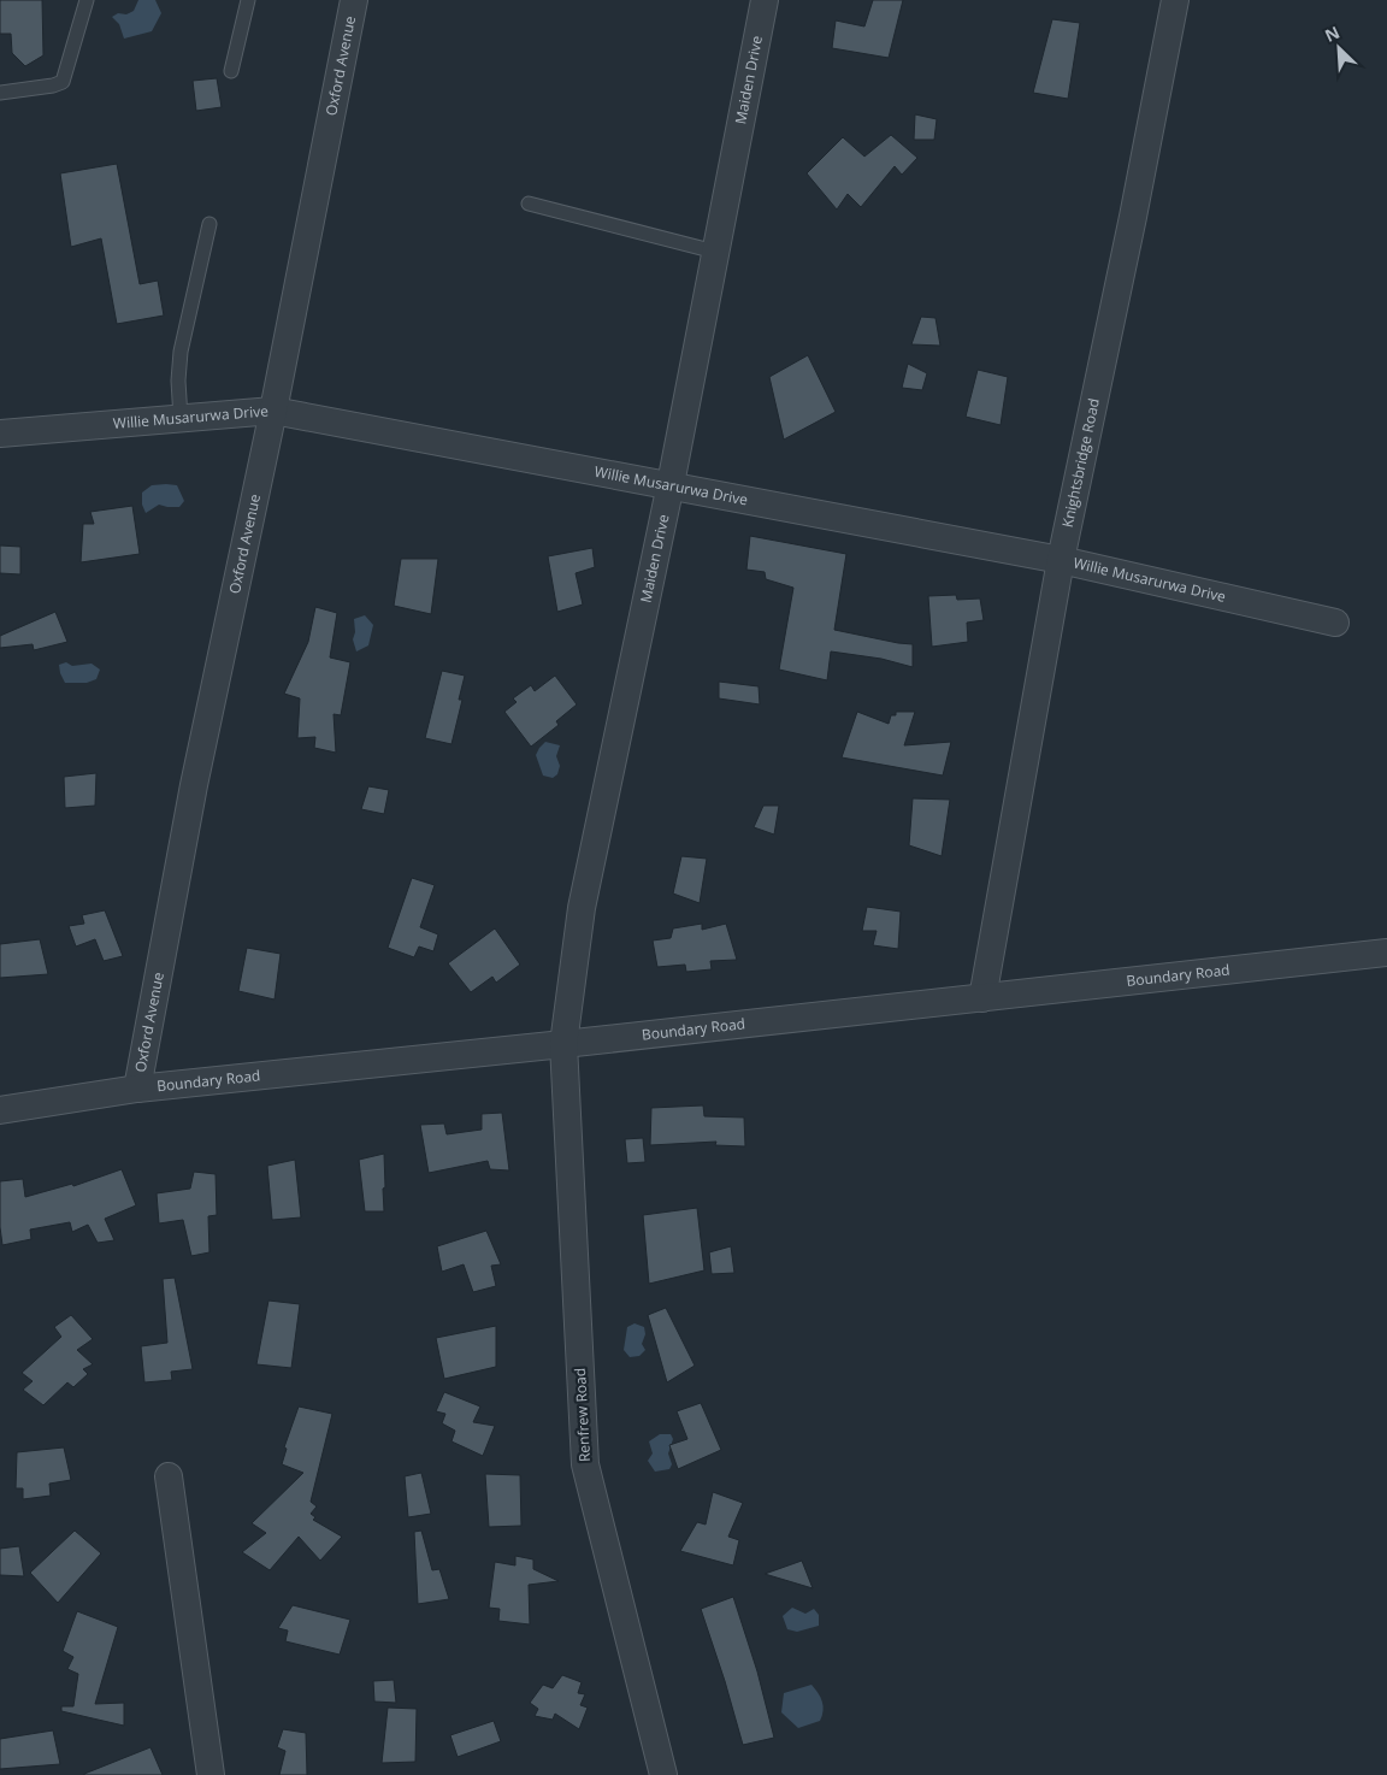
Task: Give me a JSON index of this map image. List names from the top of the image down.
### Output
{
  "streets": {
    "street": [
      "Oxford Avenue",
      "Maiden Drive",
      "Willie Musarurwa Drive",
      "Knightsbridge Road",
      "Boundary Road",
      "Renfrew Road"
    ]
  },
  "crossings": [
    ["Oxford Avenue", "Willie Musarurwa Drive"],
    ["Oxford Avenue", "Boundary Road"],
    ["Maiden Drive", "Willie Musarurwa Drive"],
    ["Maiden Drive", "Boundary Road"],
    ["Maiden Drive", "Renfrew Road"],
    ["Willie Musarurwa Drive", "Knightsbridge Road"],
    ["Knightsbridge Road", "Boundary Road"],
    ["Boundary Road", "Renfrew Road"]
  ],
  "north": "top left"
}
